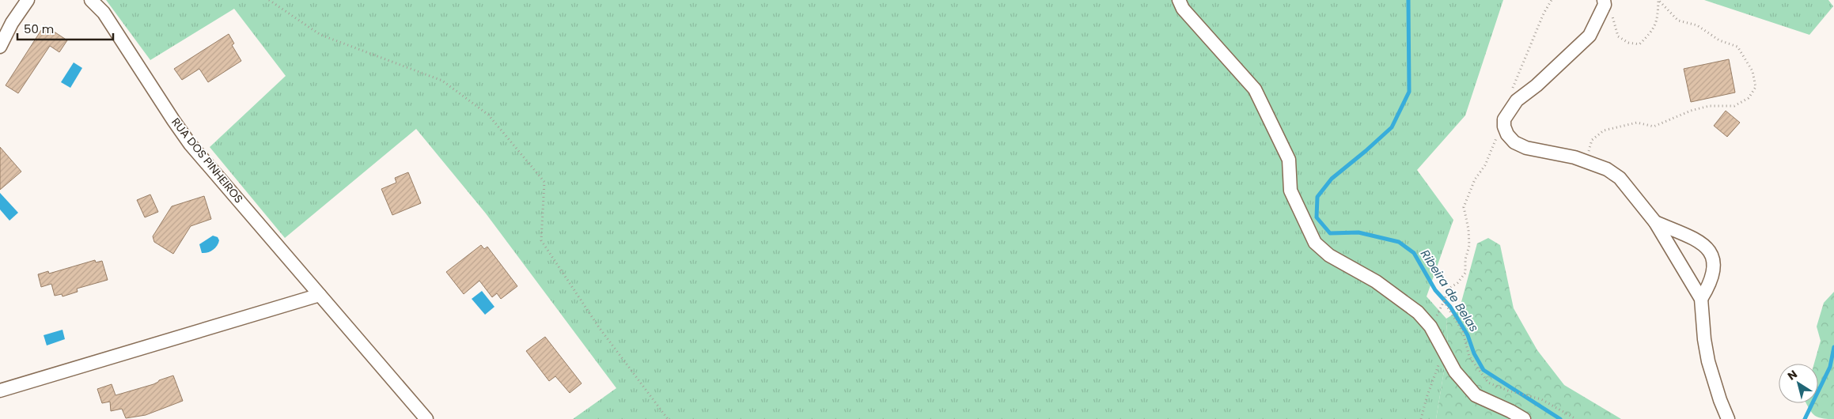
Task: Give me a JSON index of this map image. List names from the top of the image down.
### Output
{
  "streets": {
    "street": ["RUA DOS PINHEIROS"]
  },
  "water": ["Ribeira de Belas"],
  "scale_bar": "50 m",
  "north": "top left"
}
